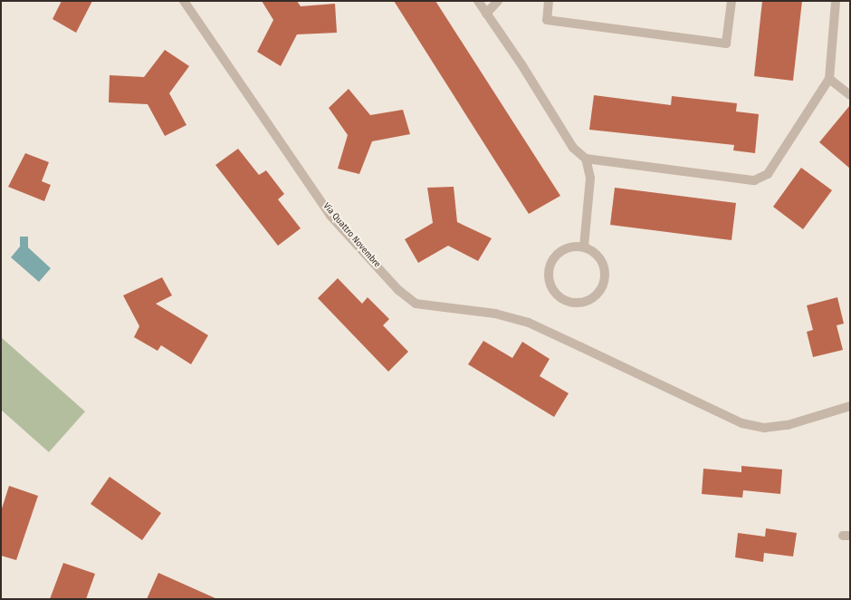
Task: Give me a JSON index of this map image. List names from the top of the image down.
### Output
{
  "streets": {
    "street": ["Via Quattro Novembre"]
  }
}
